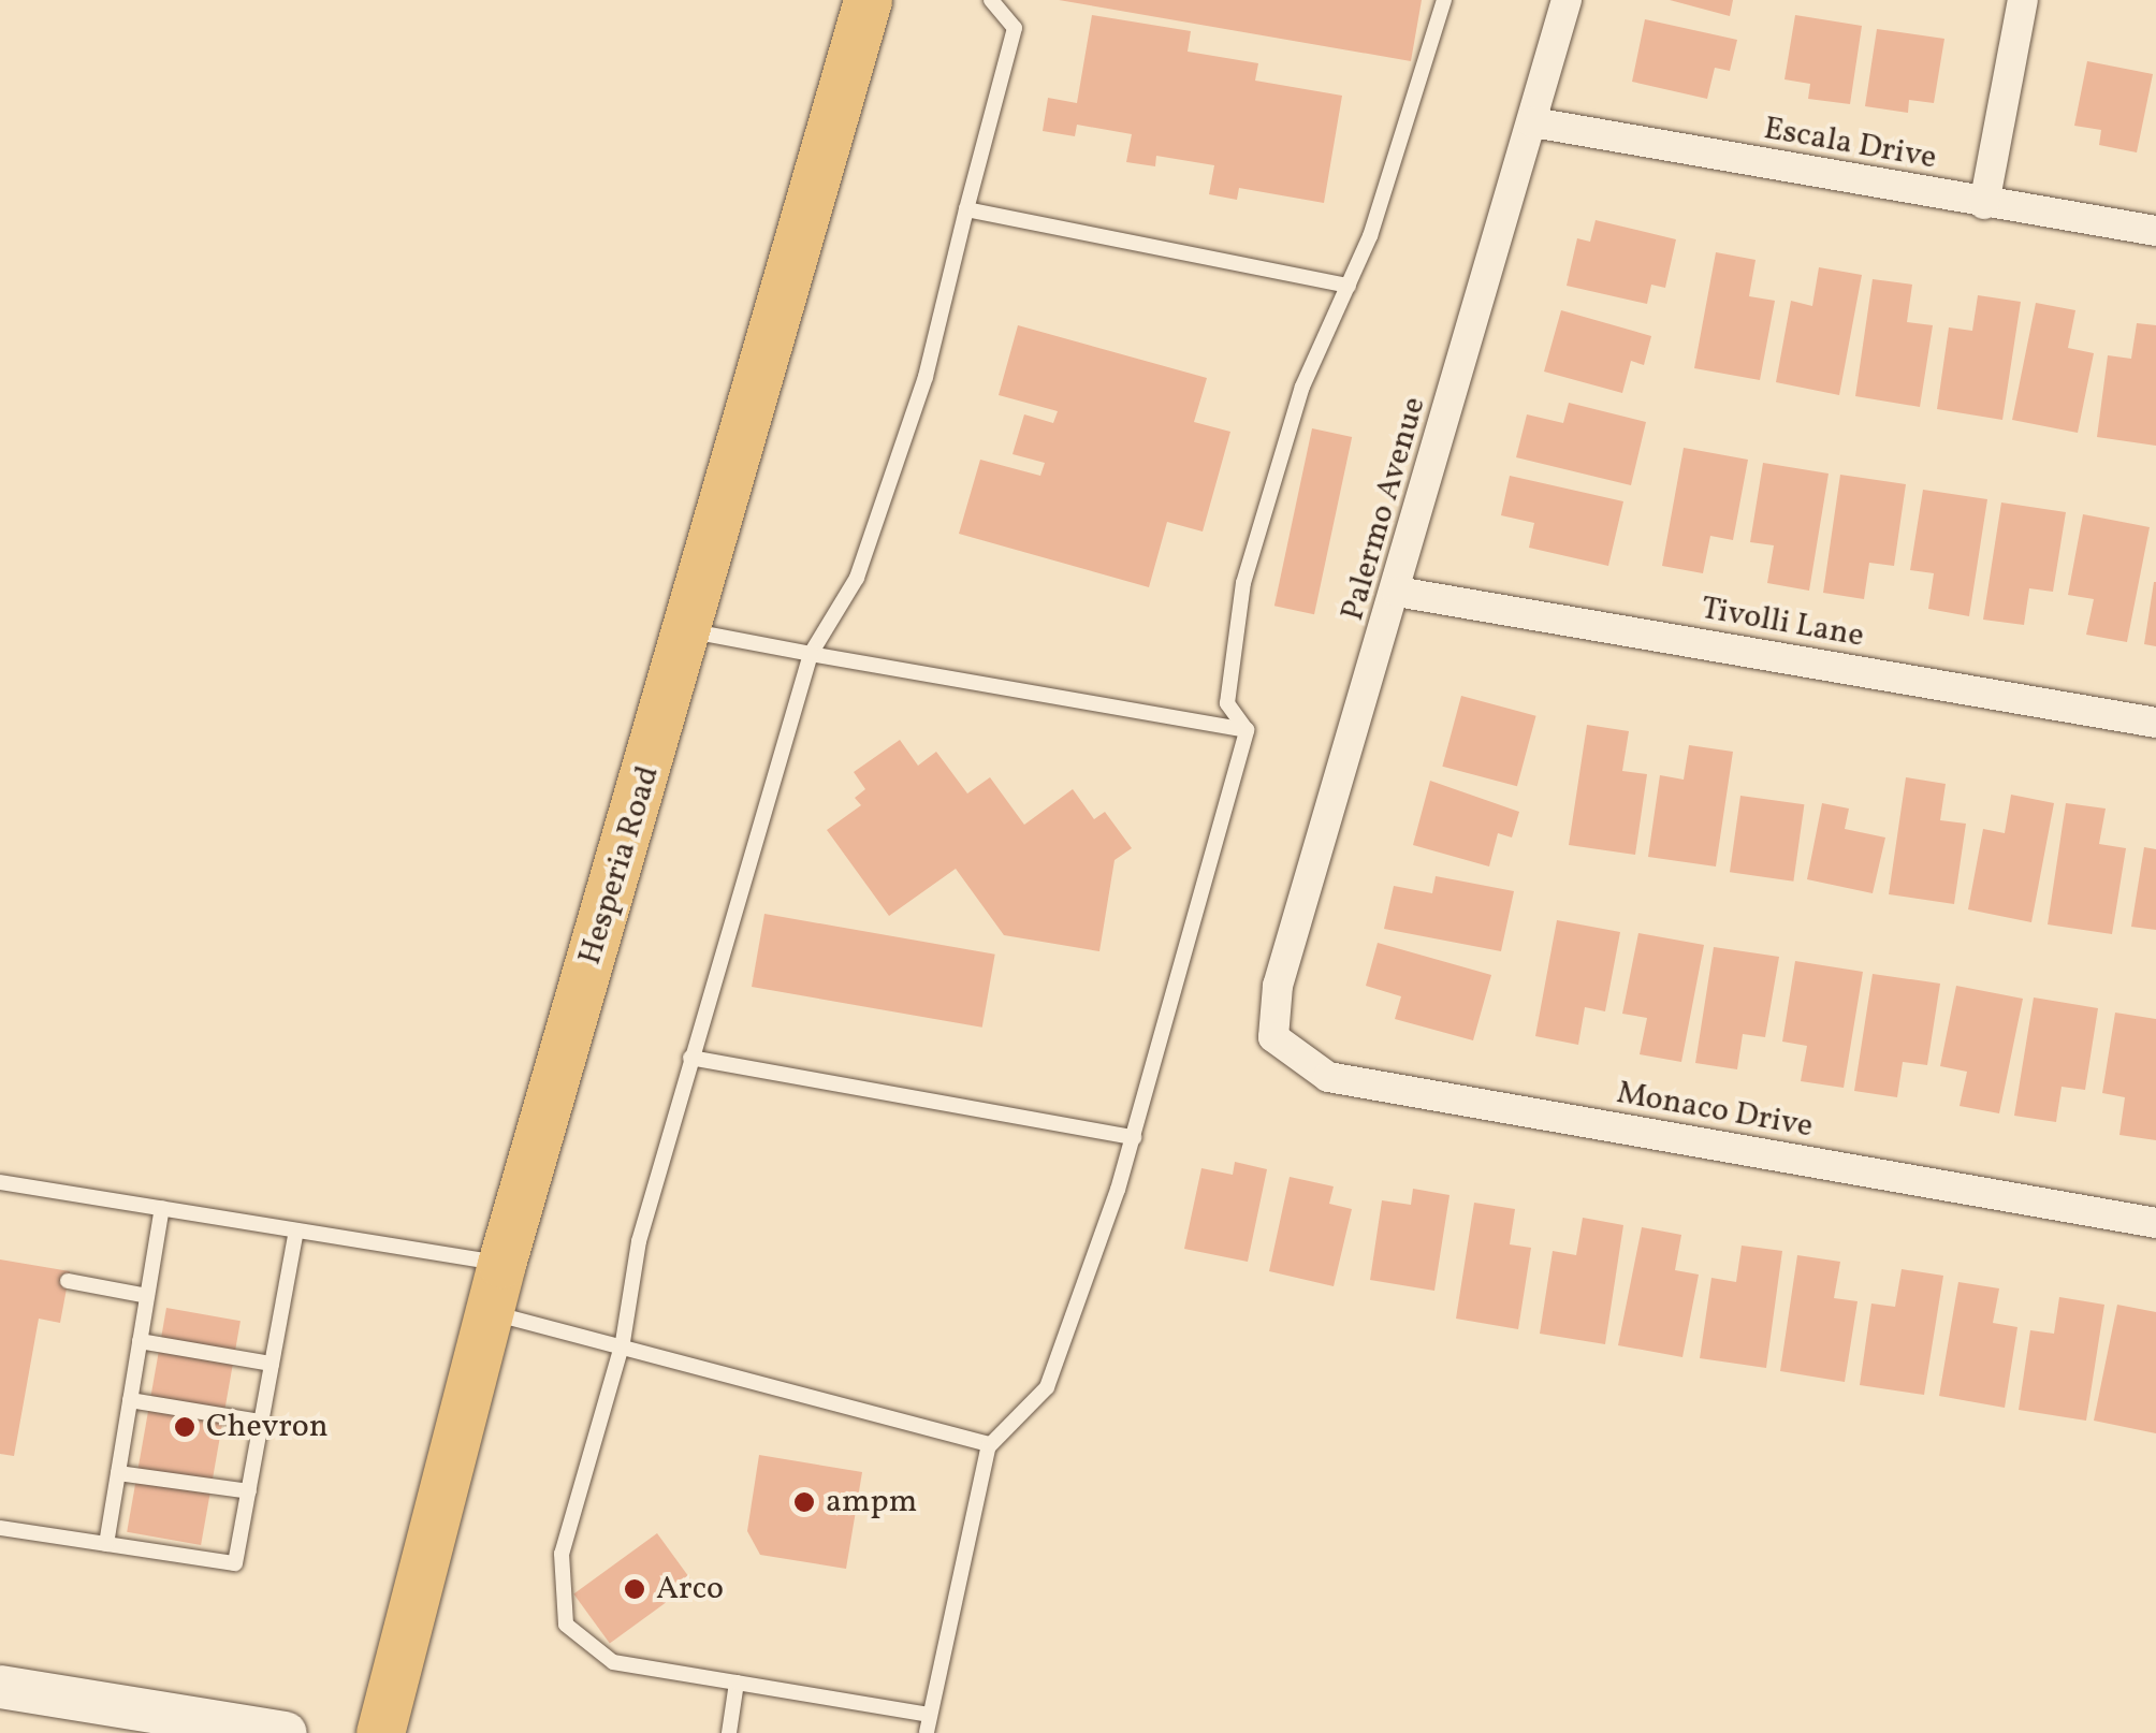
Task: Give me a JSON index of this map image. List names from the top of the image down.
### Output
{
  "streets": {
    "main road": ["Hesperia Road"],
    "street": [
      "Escala Drive",
      "Palermo Avenue",
      "Tivolli Lane",
      "Monaco Drive"
    ]
  },
  "crossings": [
    ["Escala Drive", "Palermo Avenue"],
    ["Palermo Avenue", "Tivolli Lane"],
    ["Palermo Avenue", "Monaco Drive"]
  ],
  "places": ["Chevron", "ampm", "Arco"]
}
